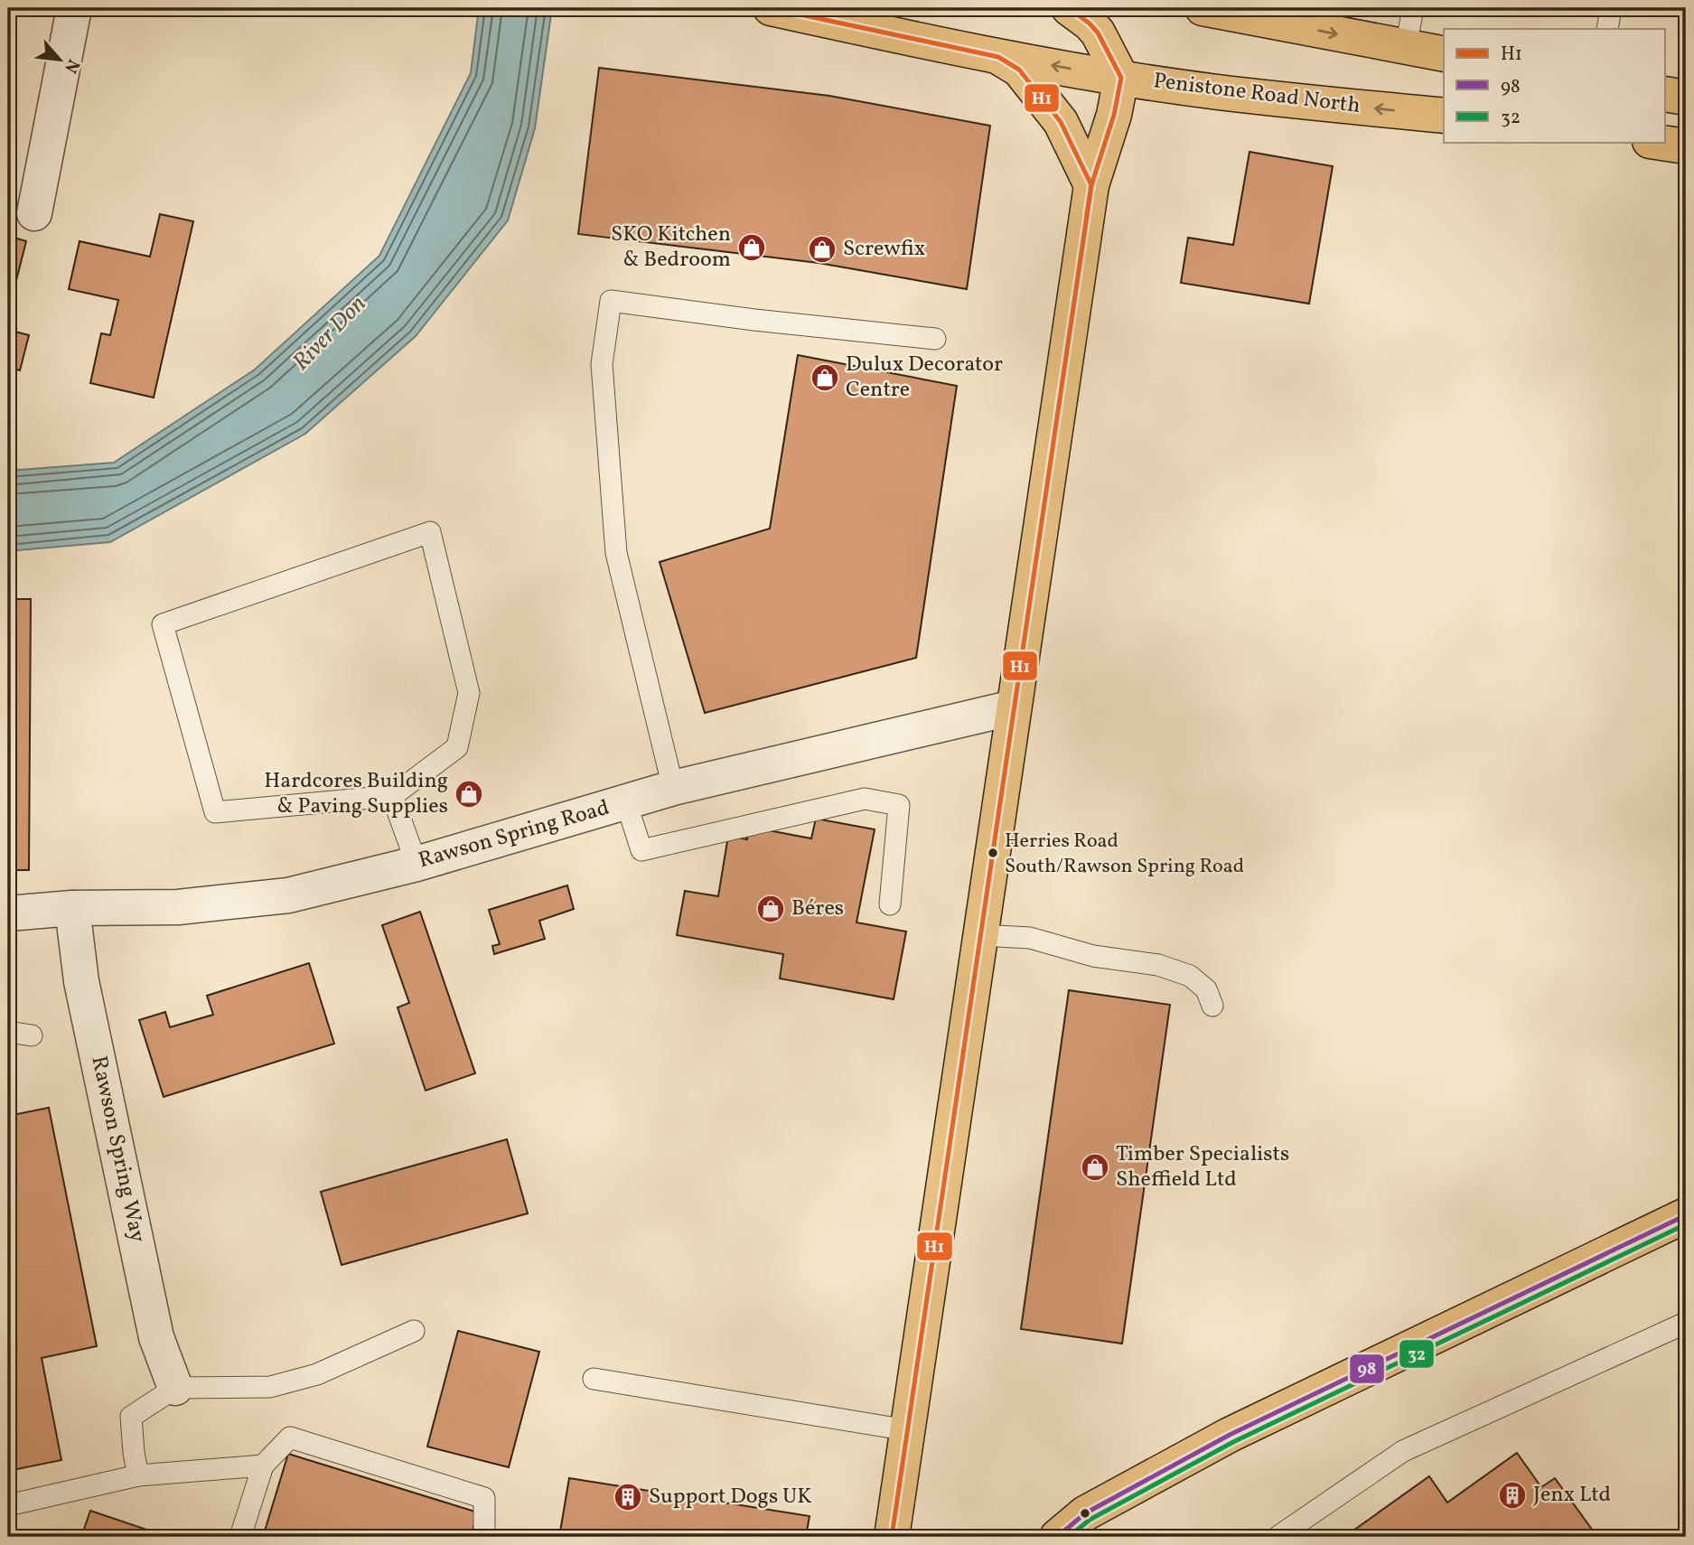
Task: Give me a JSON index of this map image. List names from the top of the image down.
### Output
{
  "streets": {
    "main road": ["Penistone Road North"],
    "street": ["Rawson Spring Road", "Rawson Spring Way"]
  },
  "crossings": [
    ["Rawson Spring Road", "Rawson Spring Way"]
  ],
  "water": ["River Don"],
  "places": {
    "shop": [
      "SKO Kitchen & Bedroom",
      "Screwfix",
      "Dulux Decorator Centre",
      "Hardcores Building & Paving Supplies",
      "Béres",
      "Timber Specialists Sheffield Ltd"
    ],
    "other": ["Herries Road South/Rawson Spring Road"],
    "building": ["Jenx Ltd", "Support Dogs UK"]
  },
  "lines": ["transit line H1", "transit line 98", "transit line 32"],
  "legend": ["H1", "98", "32"],
  "north": "bottom right"
}
